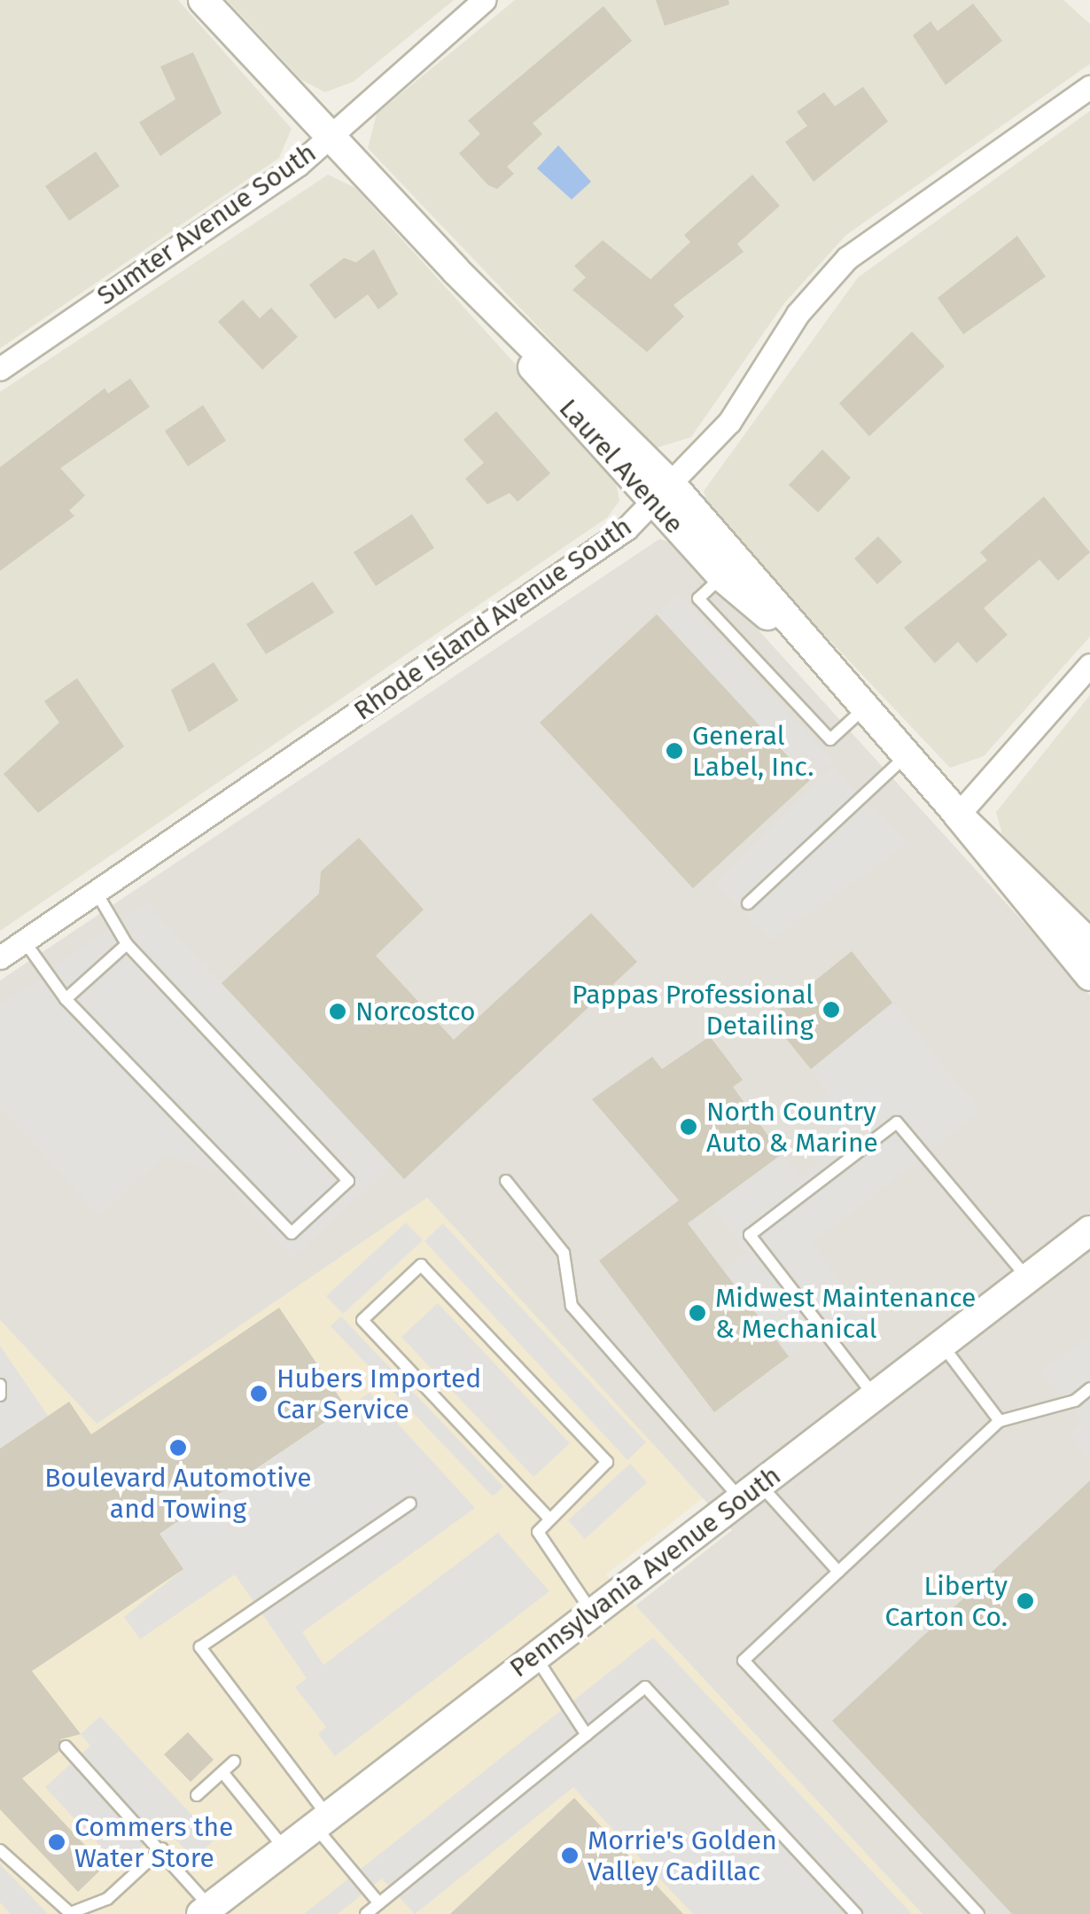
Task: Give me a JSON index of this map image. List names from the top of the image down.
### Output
{
  "streets": {
    "street": [
      "Sumter Avenue South",
      "Laurel Avenue",
      "Rhode Island Avenue South",
      "Pennsylvania Avenue South"
    ]
  },
  "crossings": [
    ["Sumter Avenue South", "Laurel Avenue"],
    ["Laurel Avenue", "Rhode Island Avenue South"]
  ],
  "places": [
    "General Label, Inc.",
    "Pappas Professional Detailing",
    "Norcostco",
    "North Country Auto & Marine",
    "Midwest Maintenance & Mechanical",
    "Hubers Imported Car Service",
    "Boulevard Automotive and Towing",
    "Liberty Carton Co.",
    "Commers the Water Store",
    "Morrie's Golden Valley Cadillac"
  ]
}
